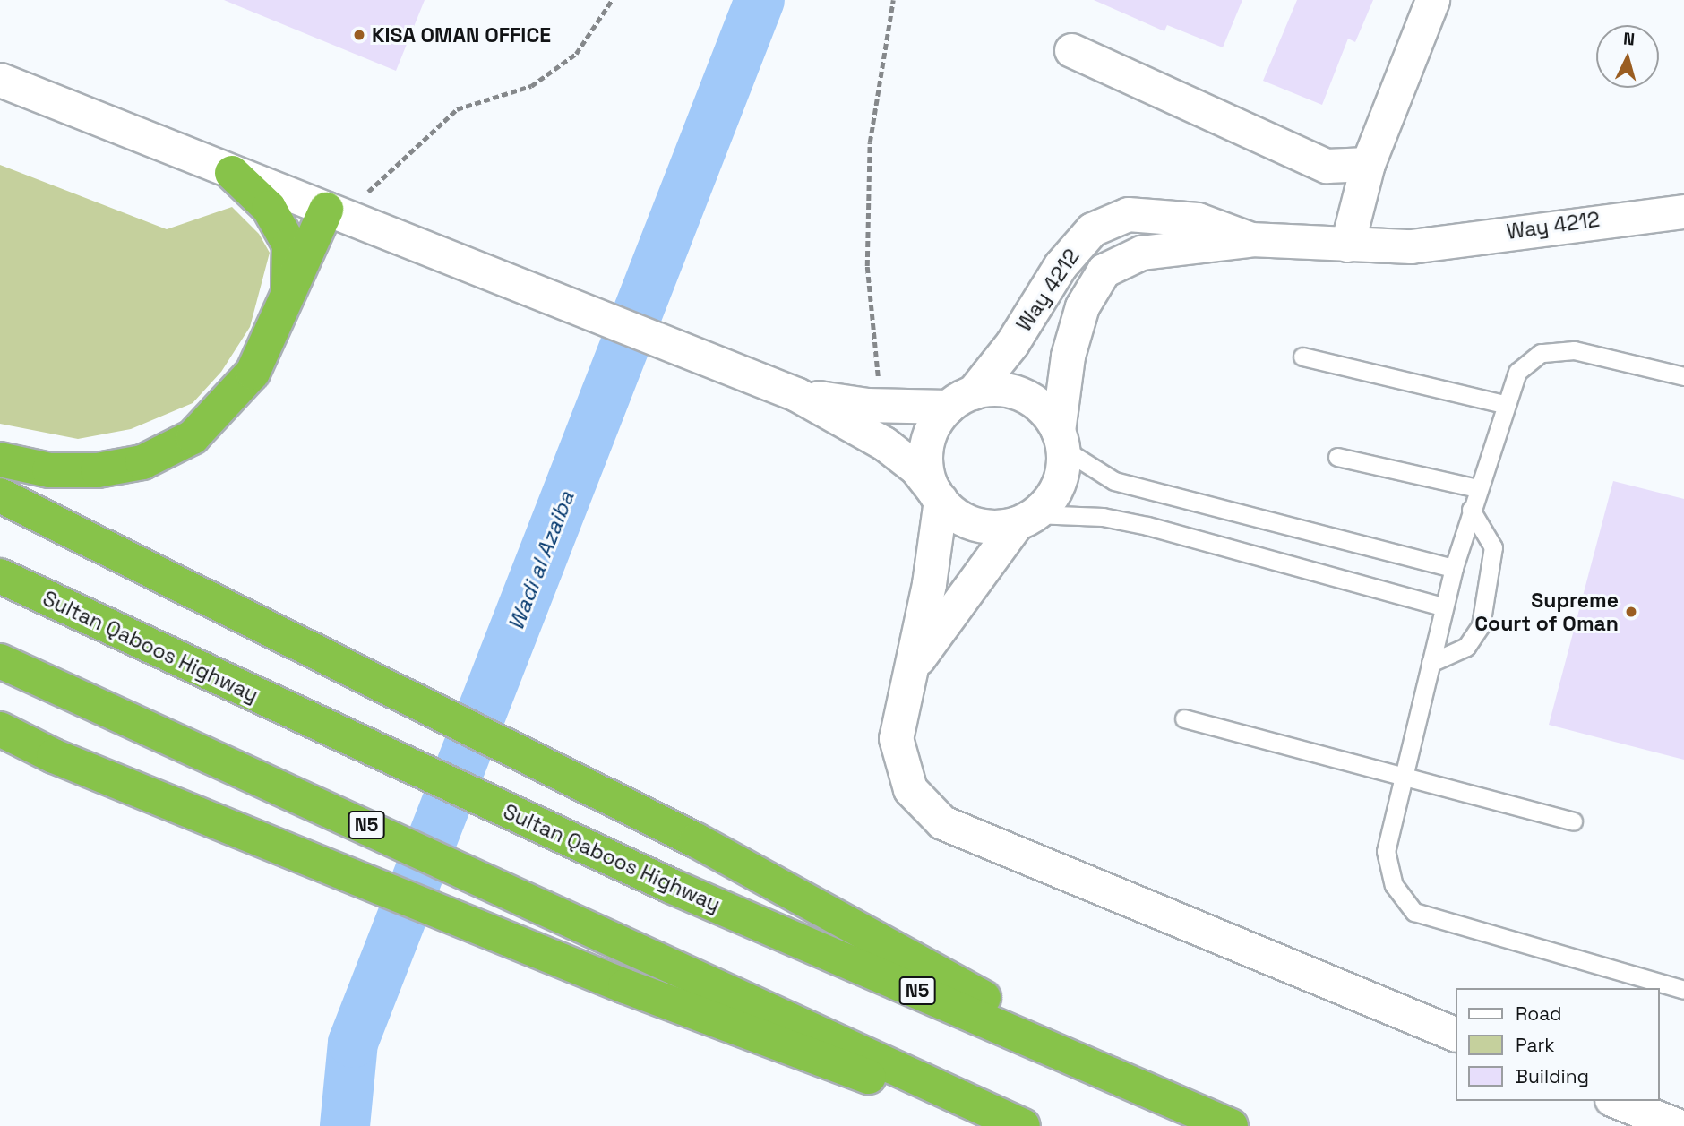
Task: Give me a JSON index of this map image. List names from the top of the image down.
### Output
{
  "streets": {
    "highway": ["Sultan Qaboos Highway", "N5"],
    "street": ["Way 4212"]
  },
  "water": ["Wadi al Azaiba"],
  "places": ["KISA OMAN OFFICE", "Supreme Court of Oman"],
  "legend": ["Road", "Park", "Building"],
  "north": "top"
}
